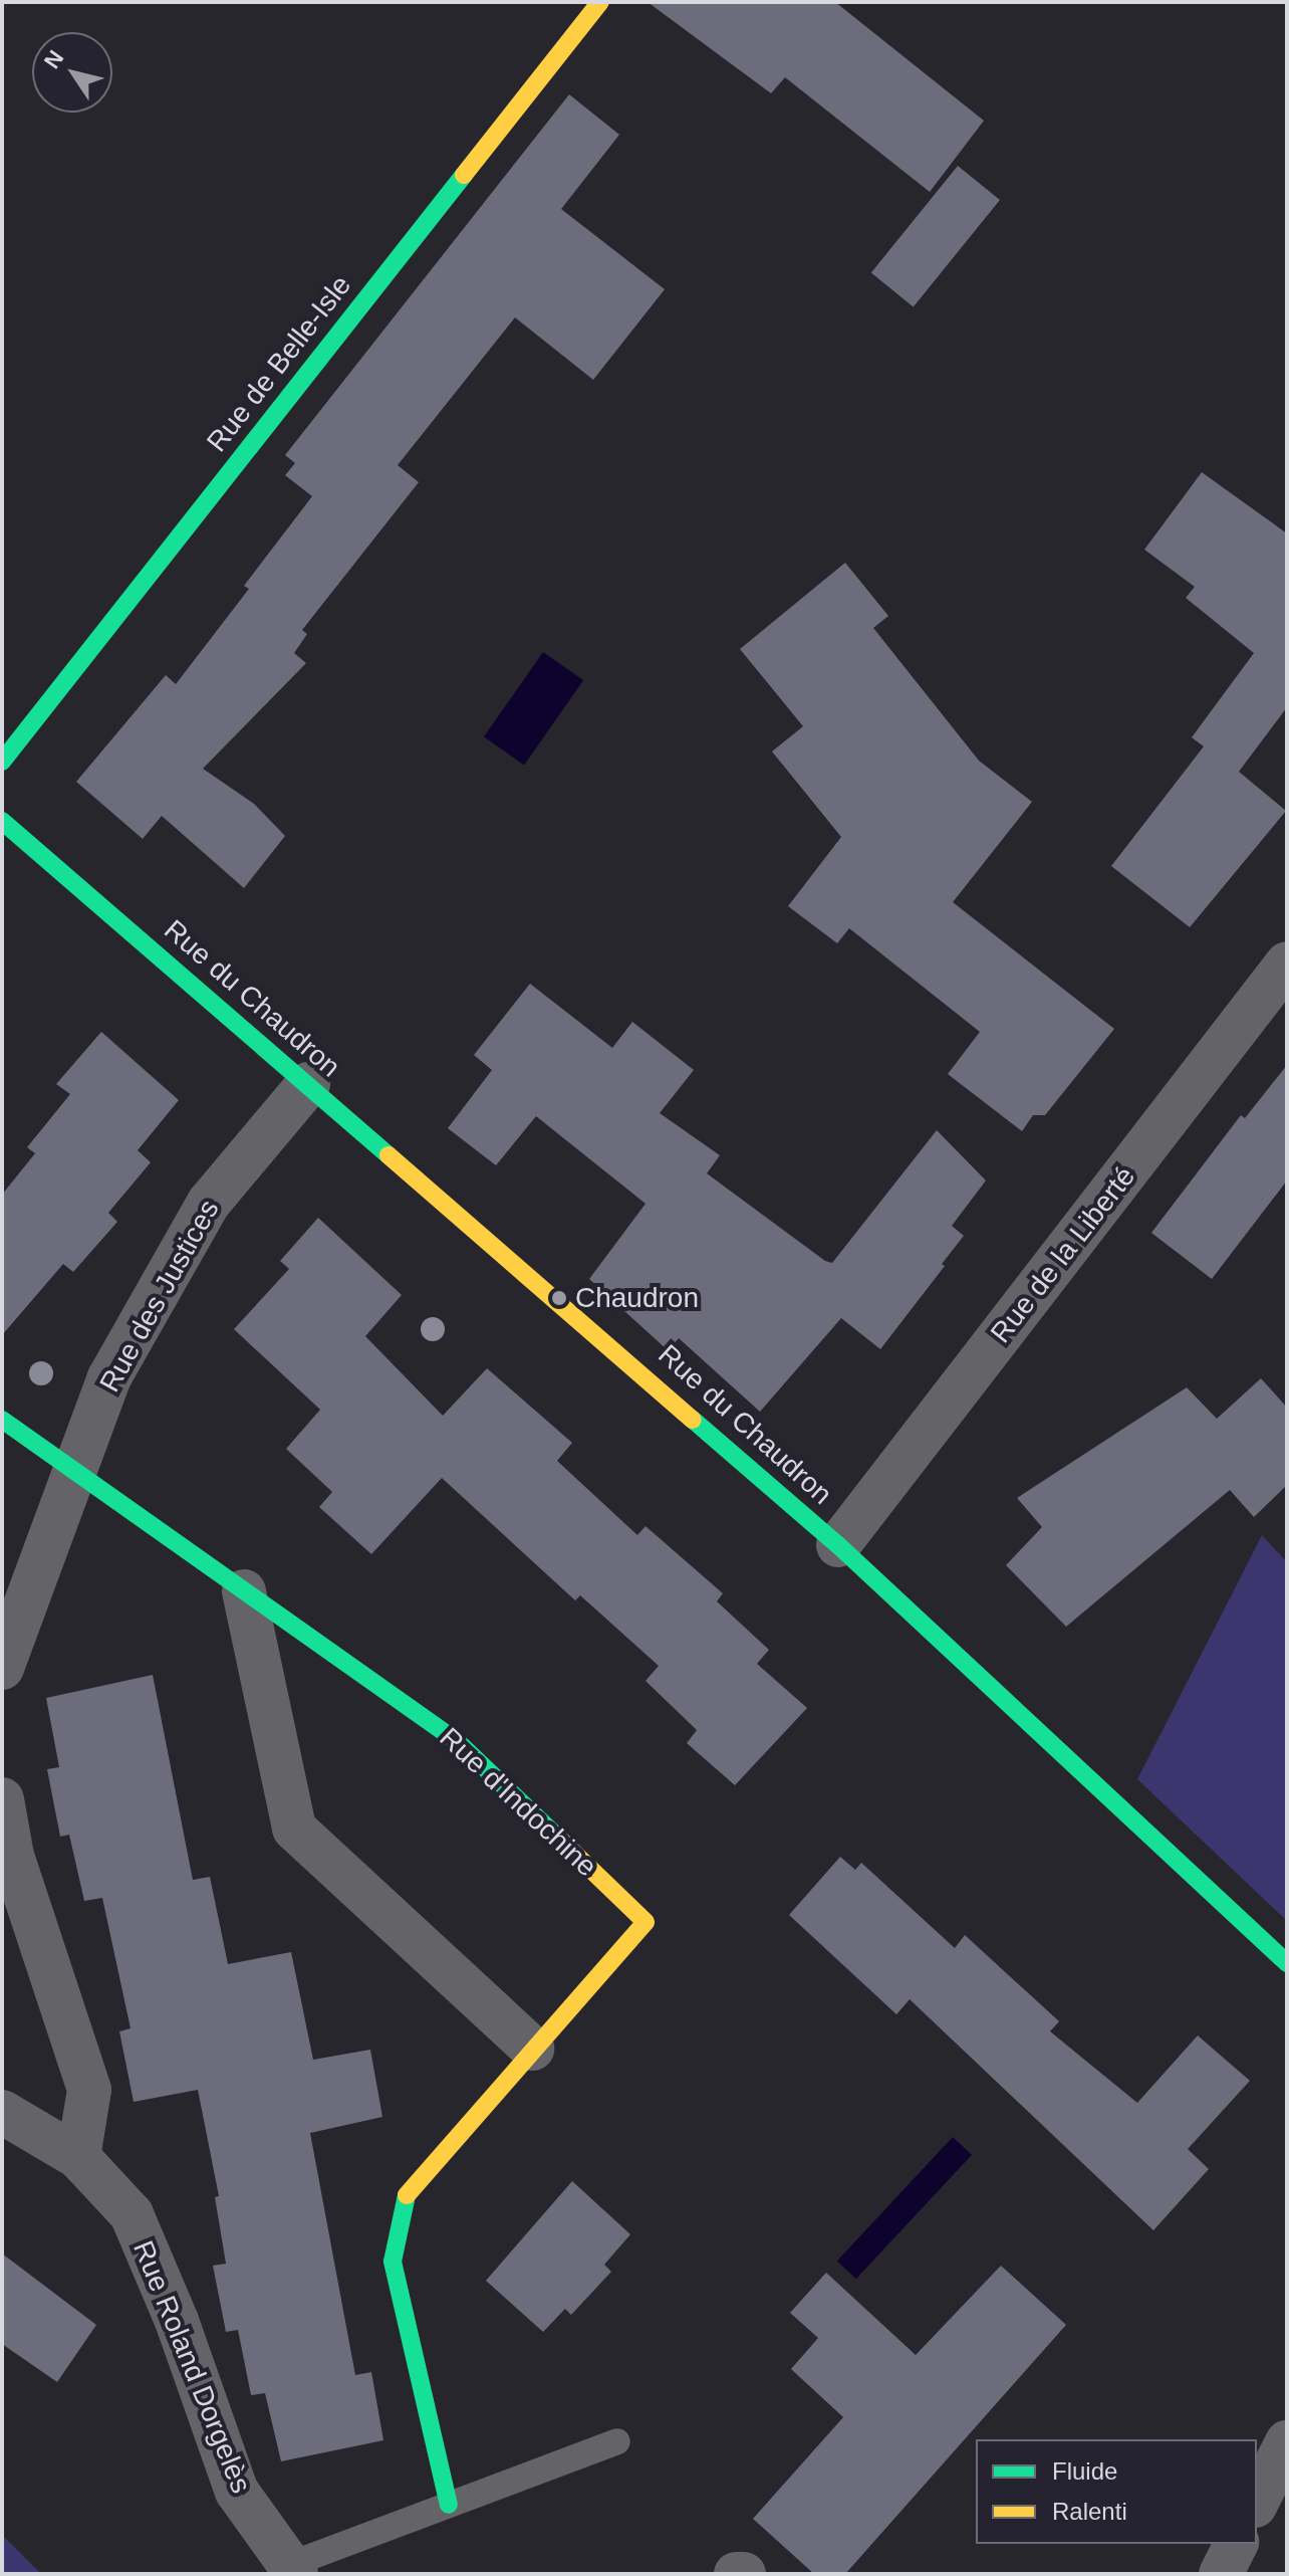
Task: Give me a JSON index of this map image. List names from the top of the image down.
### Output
{
  "streets": {
    "street": [
      "Rue de Belle-Isle",
      "Rue du Chaudron",
      "Rue de la Liberté",
      "Rue des Justices",
      "Rue d'Indochine",
      "Rue Roland Dorgelès"
    ]
  },
  "crossings": [
    ["Rue du Chaudron", "Rue de la Liberté"],
    ["Rue du Chaudron", "Rue des Justices"],
    ["Rue des Justices", "Rue d'Indochine"]
  ],
  "places": ["Chaudron"],
  "legend": ["Fluide", "Ralenti"],
  "north": "top left"
}
